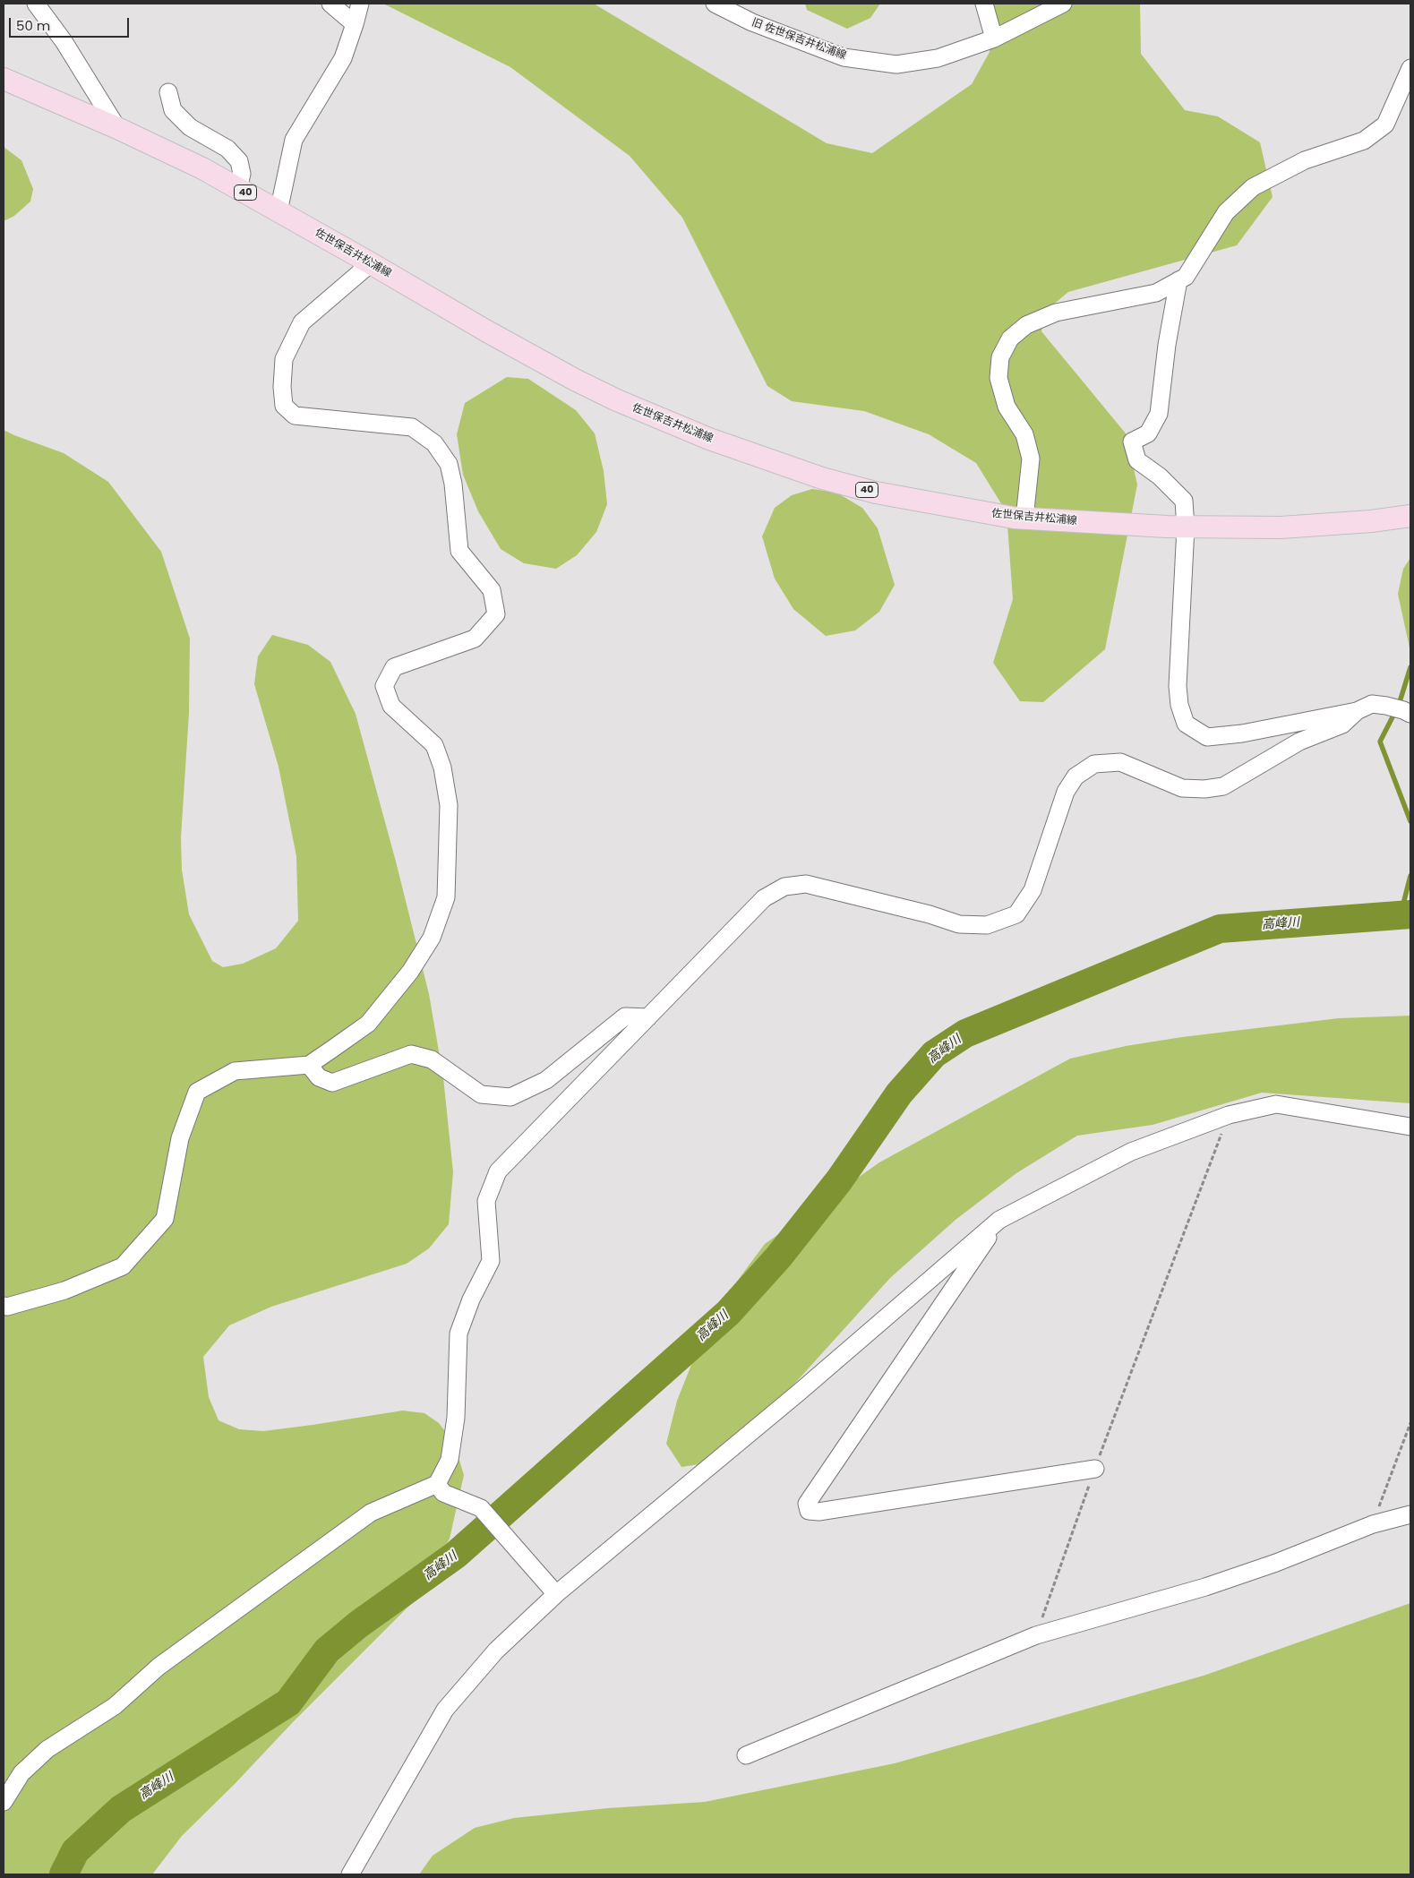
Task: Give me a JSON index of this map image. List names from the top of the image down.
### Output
{
  "streets": {
    "main road": ["40", "佐世保吉井松浦線"],
    "street": ["旧 佐世保吉井松浦線"]
  },
  "water": ["高峰川"],
  "scale_bar": "50 m"
}
